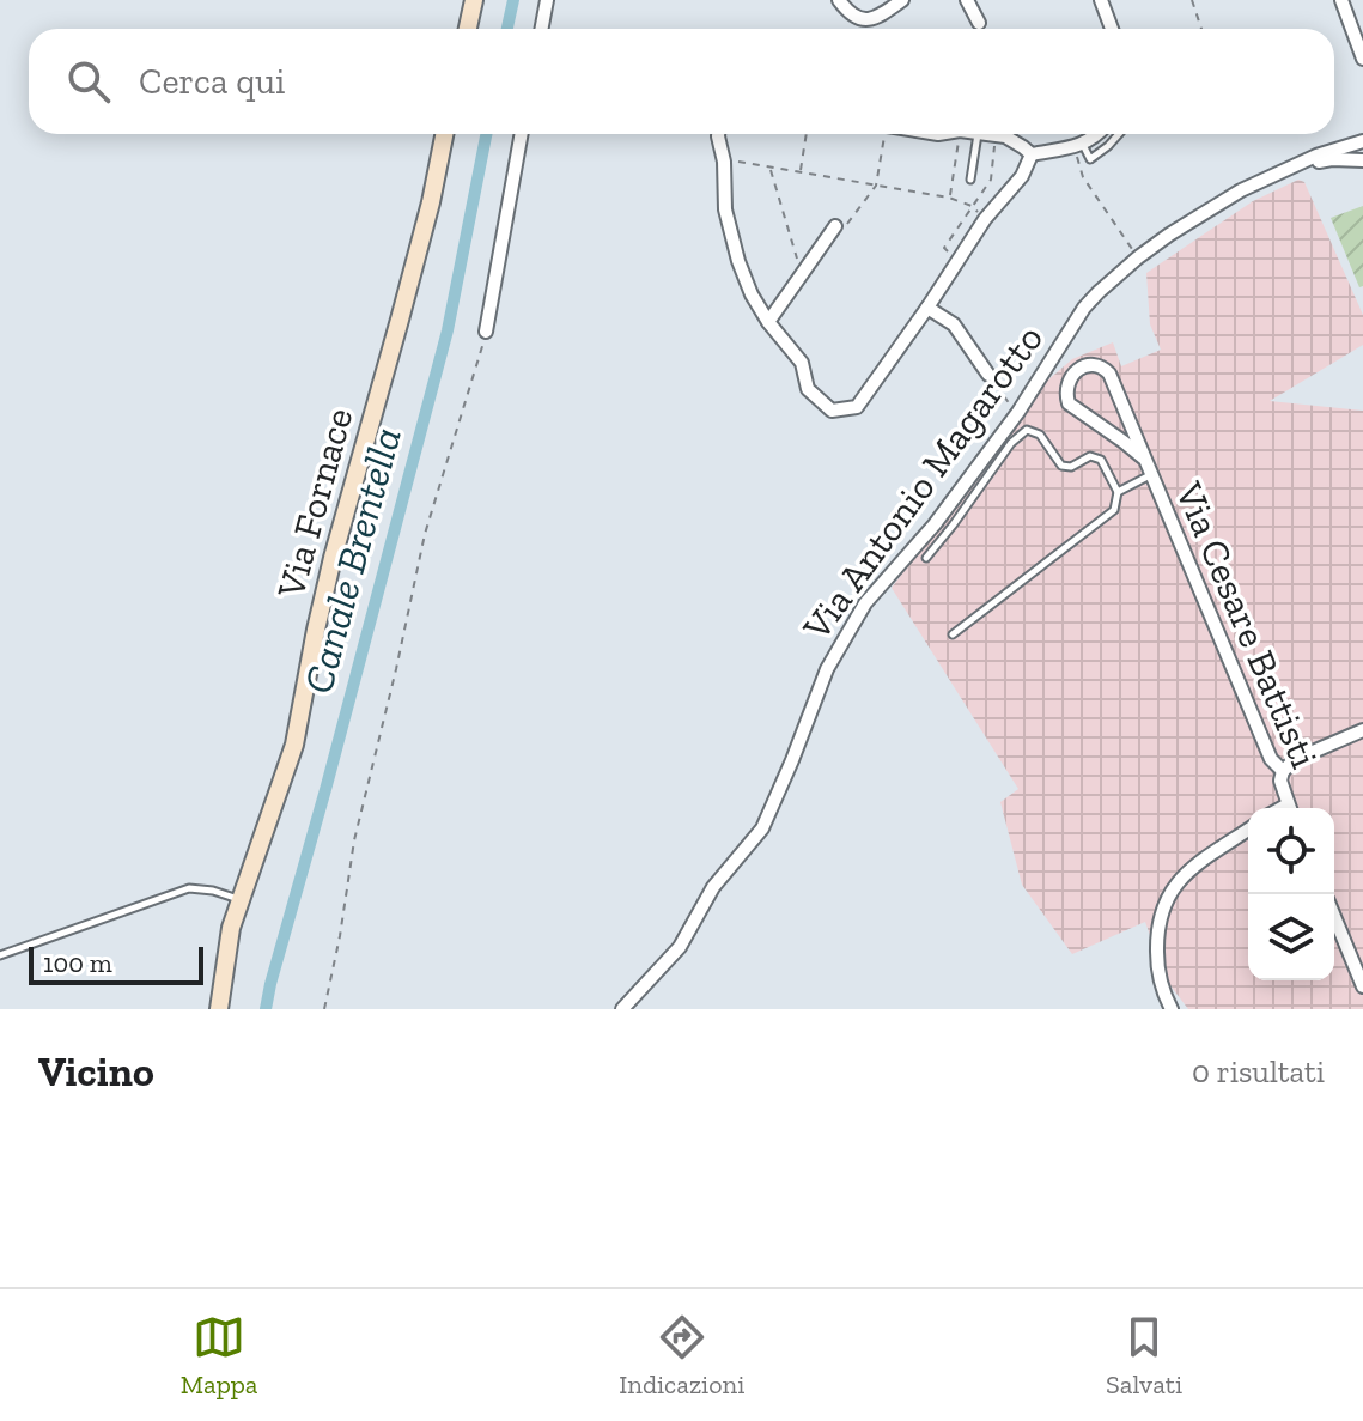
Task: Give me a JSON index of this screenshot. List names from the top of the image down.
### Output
{
  "streets": {
    "street": ["Via Antonio Magarotto", "Via Fornace", "Via Cesare Battisti"]
  },
  "water": ["Canale Brentella"],
  "scale_bar": "100 m",
  "page": {
    "search": "Cerca qui",
    "scale": "100 m",
    "heading": ["Vicino", "0 risultati"],
    "nav": ["Mappa", "Indicazioni", "Salvati"]
  }
}
